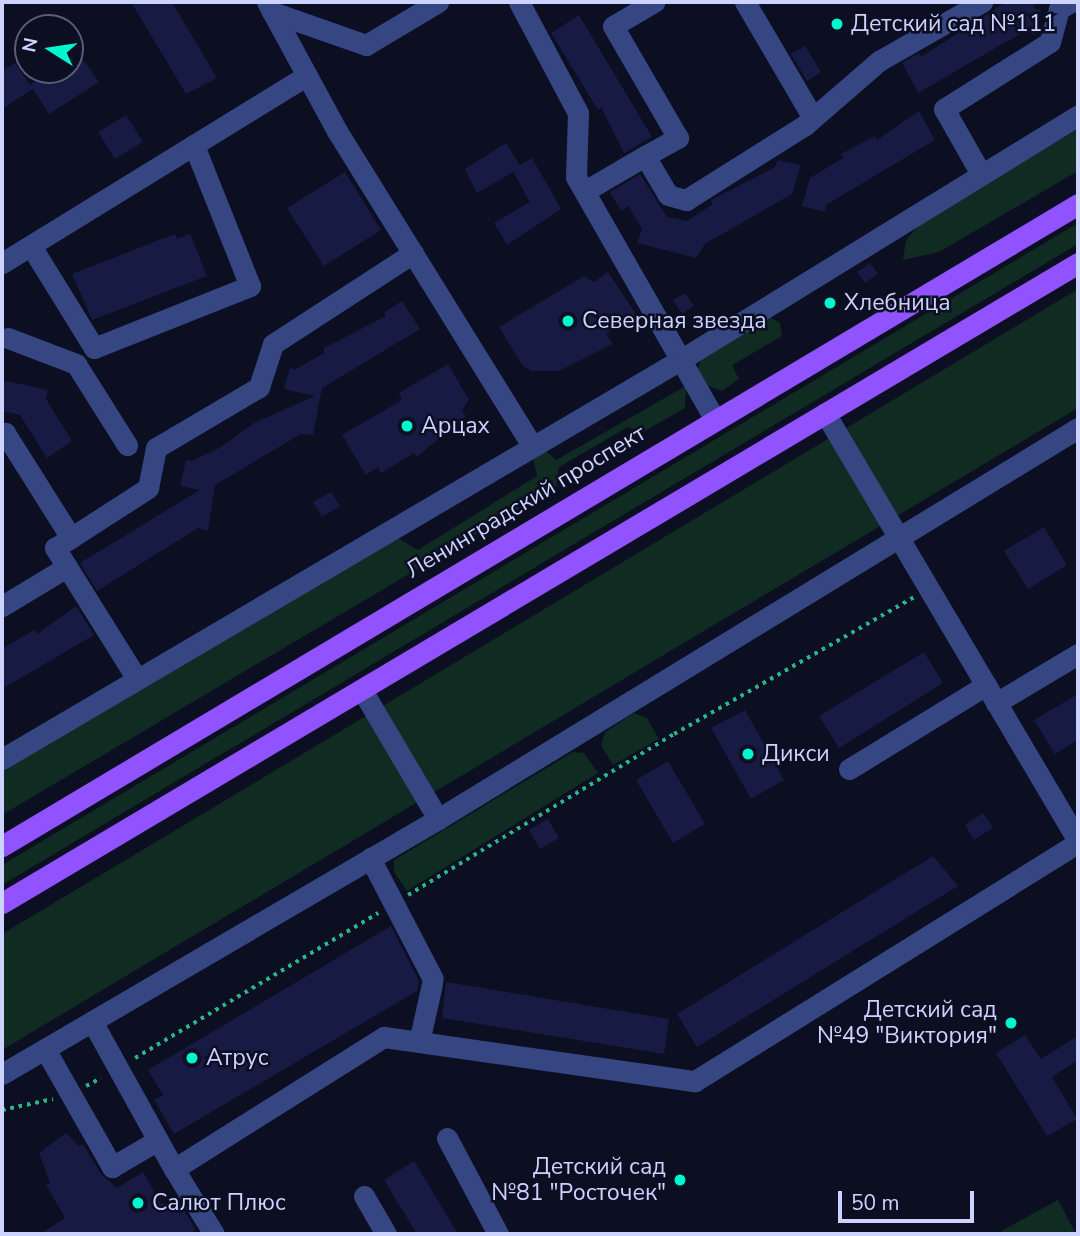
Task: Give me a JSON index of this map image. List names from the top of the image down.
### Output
{
  "streets": {
    "main road": ["Ленинградский проспект"]
  },
  "places": [
    "Детский сад №111",
    "Хлебница",
    "Северная звезда",
    "Арцах",
    "Дикси",
    "Детский сад №49 \"Виктория\"",
    "Атрус",
    "Детский сад №81 \"Росточек\"",
    "Салют Плюс"
  ],
  "scale_bar": "50 m",
  "north": "left"
}
